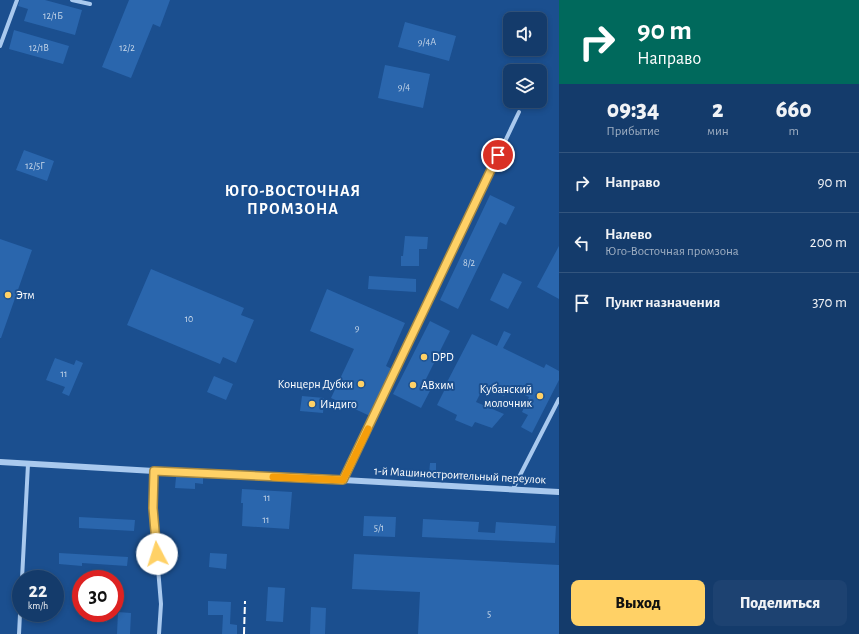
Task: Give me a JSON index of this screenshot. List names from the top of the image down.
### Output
{
  "streets": {
    "street": ["1-й Машиностроительный переулок"]
  },
  "districts": ["ЮГО-ВОСТОЧНАЯ ПРОМЗОНА"],
  "places": [
    "Этм",
    "DPD",
    "Концерн Дубки",
    "АВхим",
    "Кубанский молочник",
    "Индиго"
  ],
  "house_numbers": [
    "12/1Б",
    "9/4А",
    "12/1В",
    "12/2",
    "9/4",
    "12/5Г",
    "8/2",
    "10",
    "9",
    "11",
    "11",
    "11",
    "5/1",
    "5"
  ],
  "page": {
    "turn": ["90 m", "Направо"],
    "eta": [
      "09:34",
      "Прибытие",
      "2",
      "мин",
      "660",
      "m"
    ],
    "list": [
      {
        "name": "Направо",
        "value": "90 m"
      },
      {
        "name": "Налево",
        "note": "Юго-Восточная промзона",
        "value": "200 m"
      },
      {
        "name": "Пункт назначения",
        "value": "370 m"
      }
    ],
    "speed": "22 km/h",
    "limit": "30",
    "buttons": ["Выход", "Поделиться"]
  }
}
